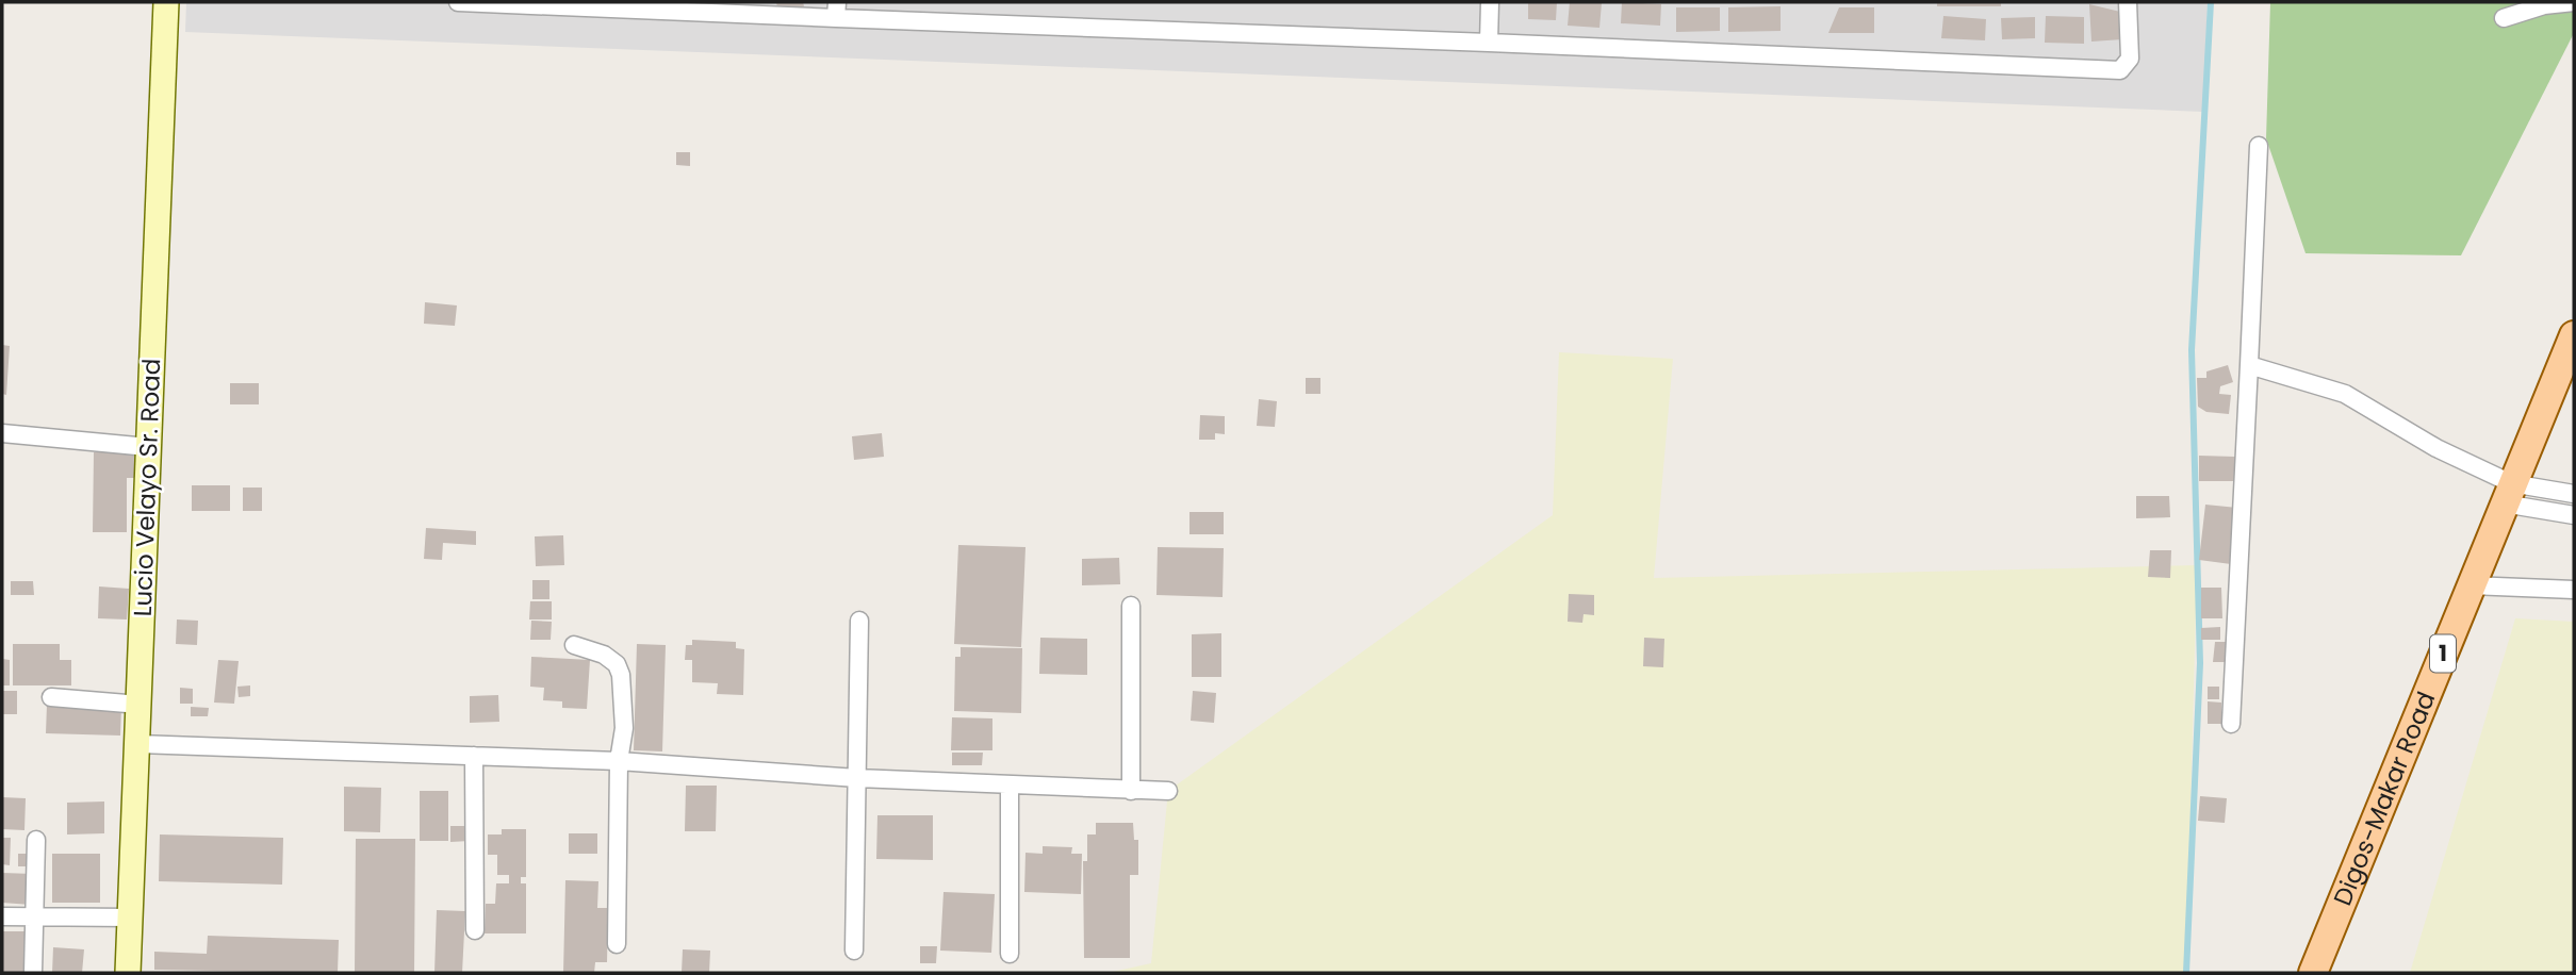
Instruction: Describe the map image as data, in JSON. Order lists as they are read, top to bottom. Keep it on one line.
{"streets":{"main road":["Lucio Velayo Sr. Road","1","Digos-Makar Road"]}}
